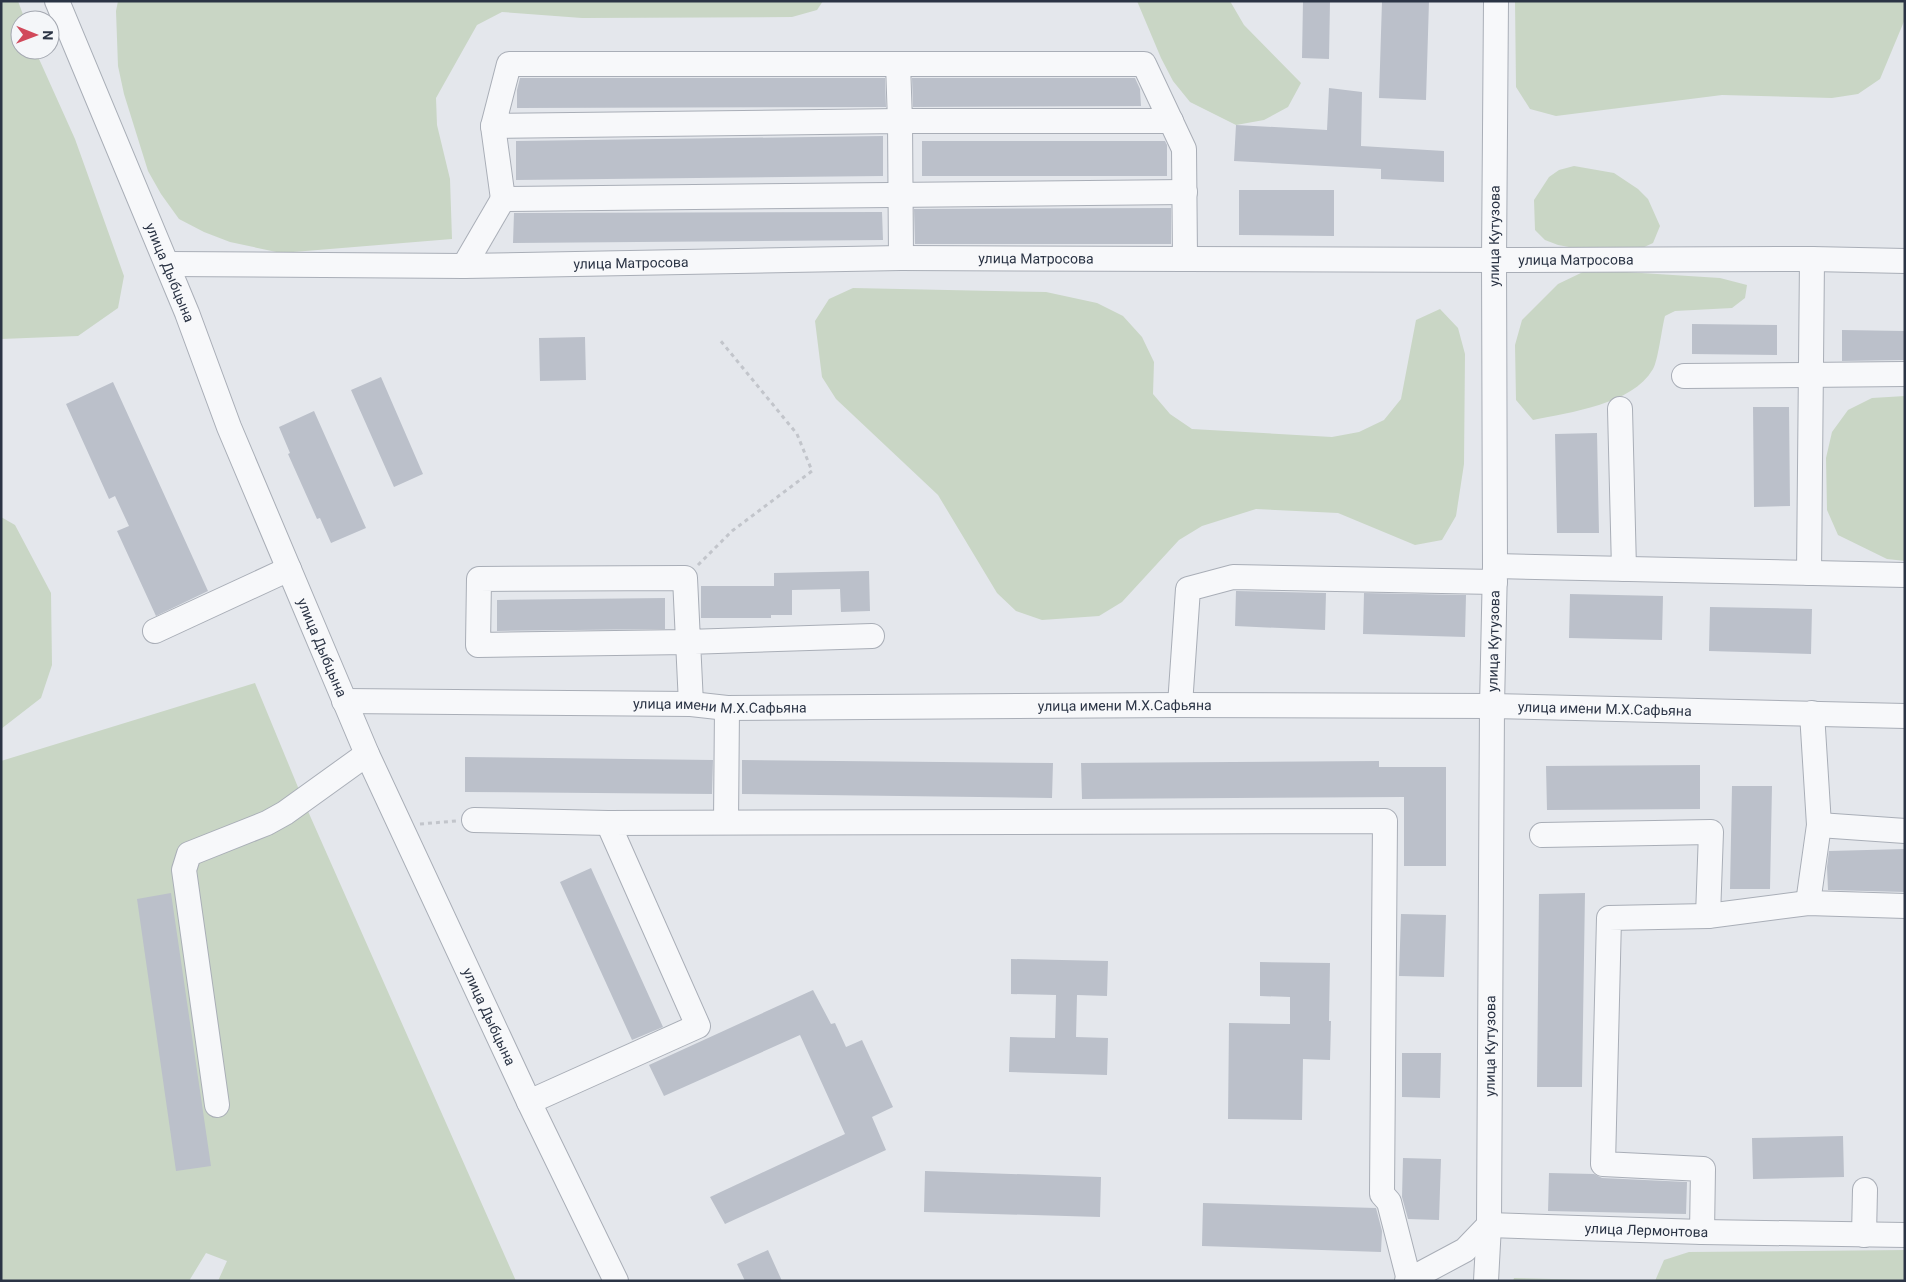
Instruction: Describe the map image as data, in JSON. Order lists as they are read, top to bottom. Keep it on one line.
{"streets":{"street":["улица Кутузова","улица Матросова","улица Дыбцына","улица имени М.Х.Сафьяна","улица Лермонтова"]},"crossings":[["улица Кутузова","улица Матросова"],["улица Кутузова","улица имени М.Х.Сафьяна"],["улица Кутузова","улица Лермонтова"],["улица Матросова","улица Дыбцына"],["улица Дыбцына","улица имени М.Х.Сафьяна"]],"north":"right"}
